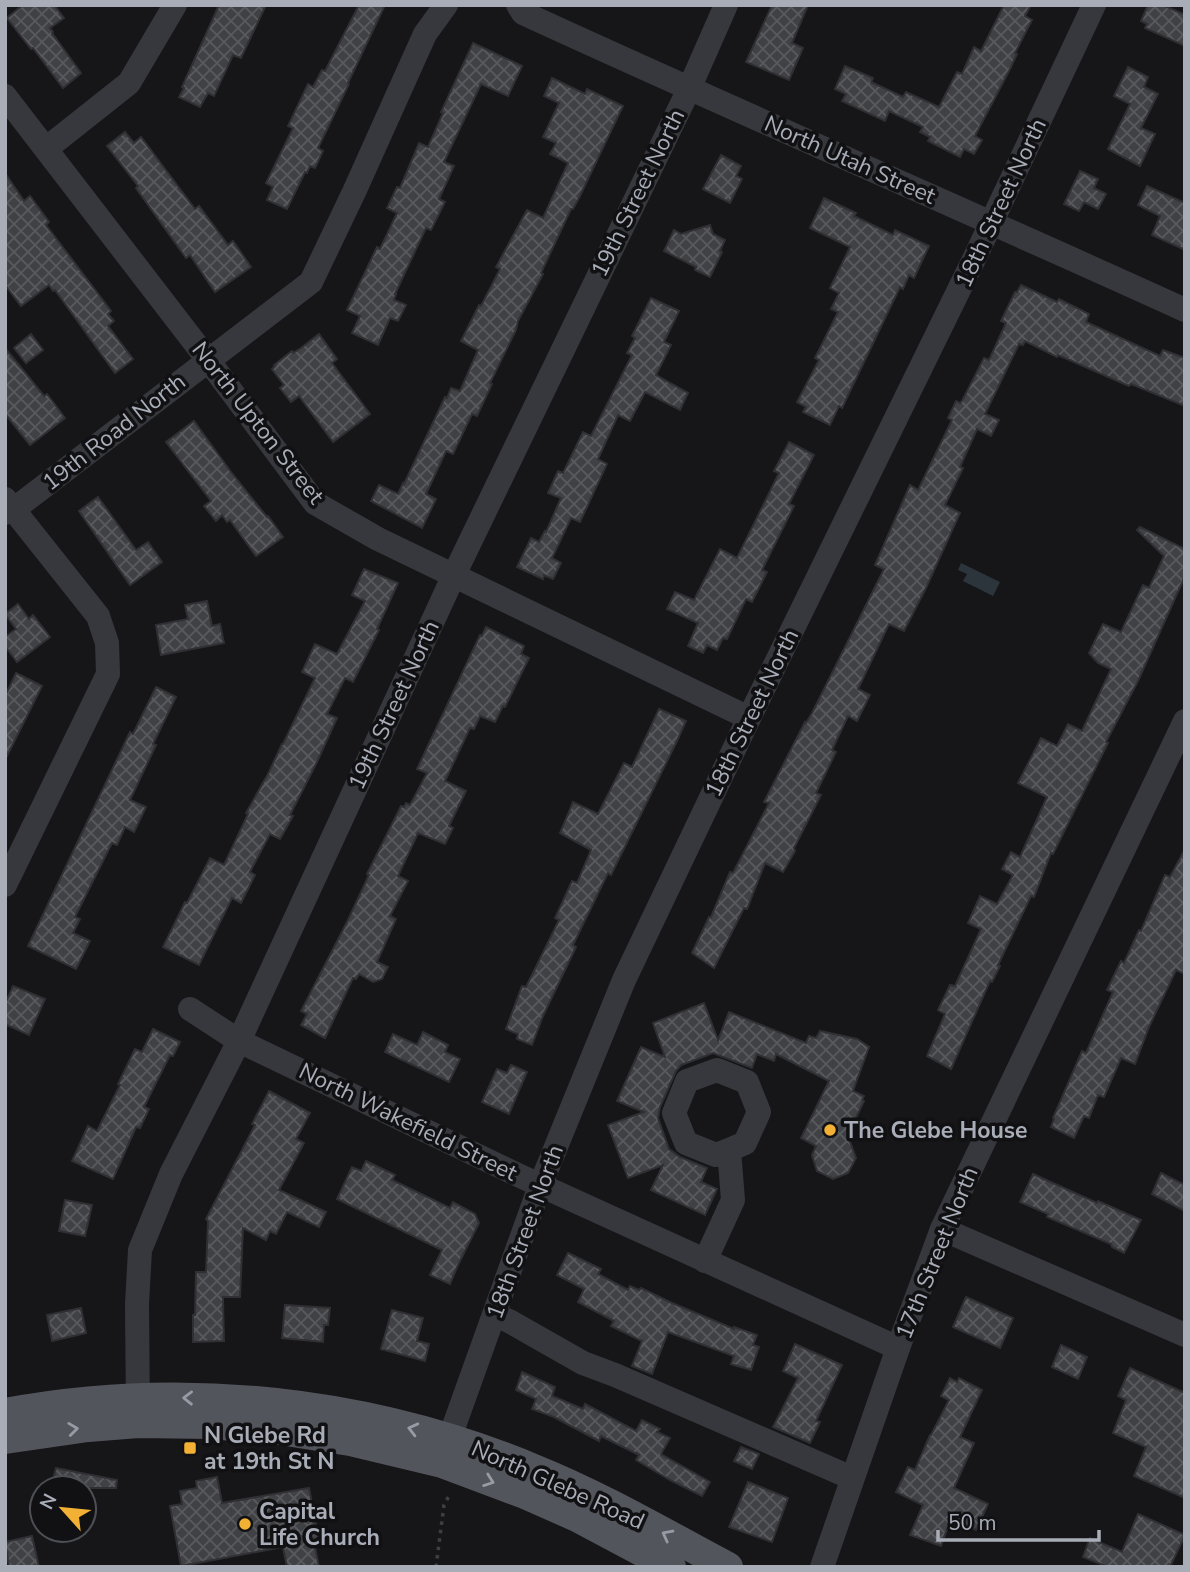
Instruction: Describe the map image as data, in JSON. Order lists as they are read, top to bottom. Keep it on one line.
{"streets":{"main road":["North Glebe Road"],"street":["North Utah Street","19th Street North","18th Street North","North Upton Street","19th Road North","North Wakefield Street","17th Street North"]},"crossings":[["North Utah Street","19th Street North"],["North Utah Street","18th Street North"],["19th Street North","North Upton Street"],["19th Street North","North Wakefield Street"],["19th Street North","North Glebe Road"],["18th Street North","North Upton Street"],["18th Street North","North Wakefield Street"],["18th Street North","North Glebe Road"],["North Upton Street","19th Road North"],["North Wakefield Street","17th Street North"]],"places":{"other":["The Glebe House","Capital Life Church"],"transit":["N Glebe Rd at 19th St N"]},"scale_bar":"50 m","north":"top left"}
